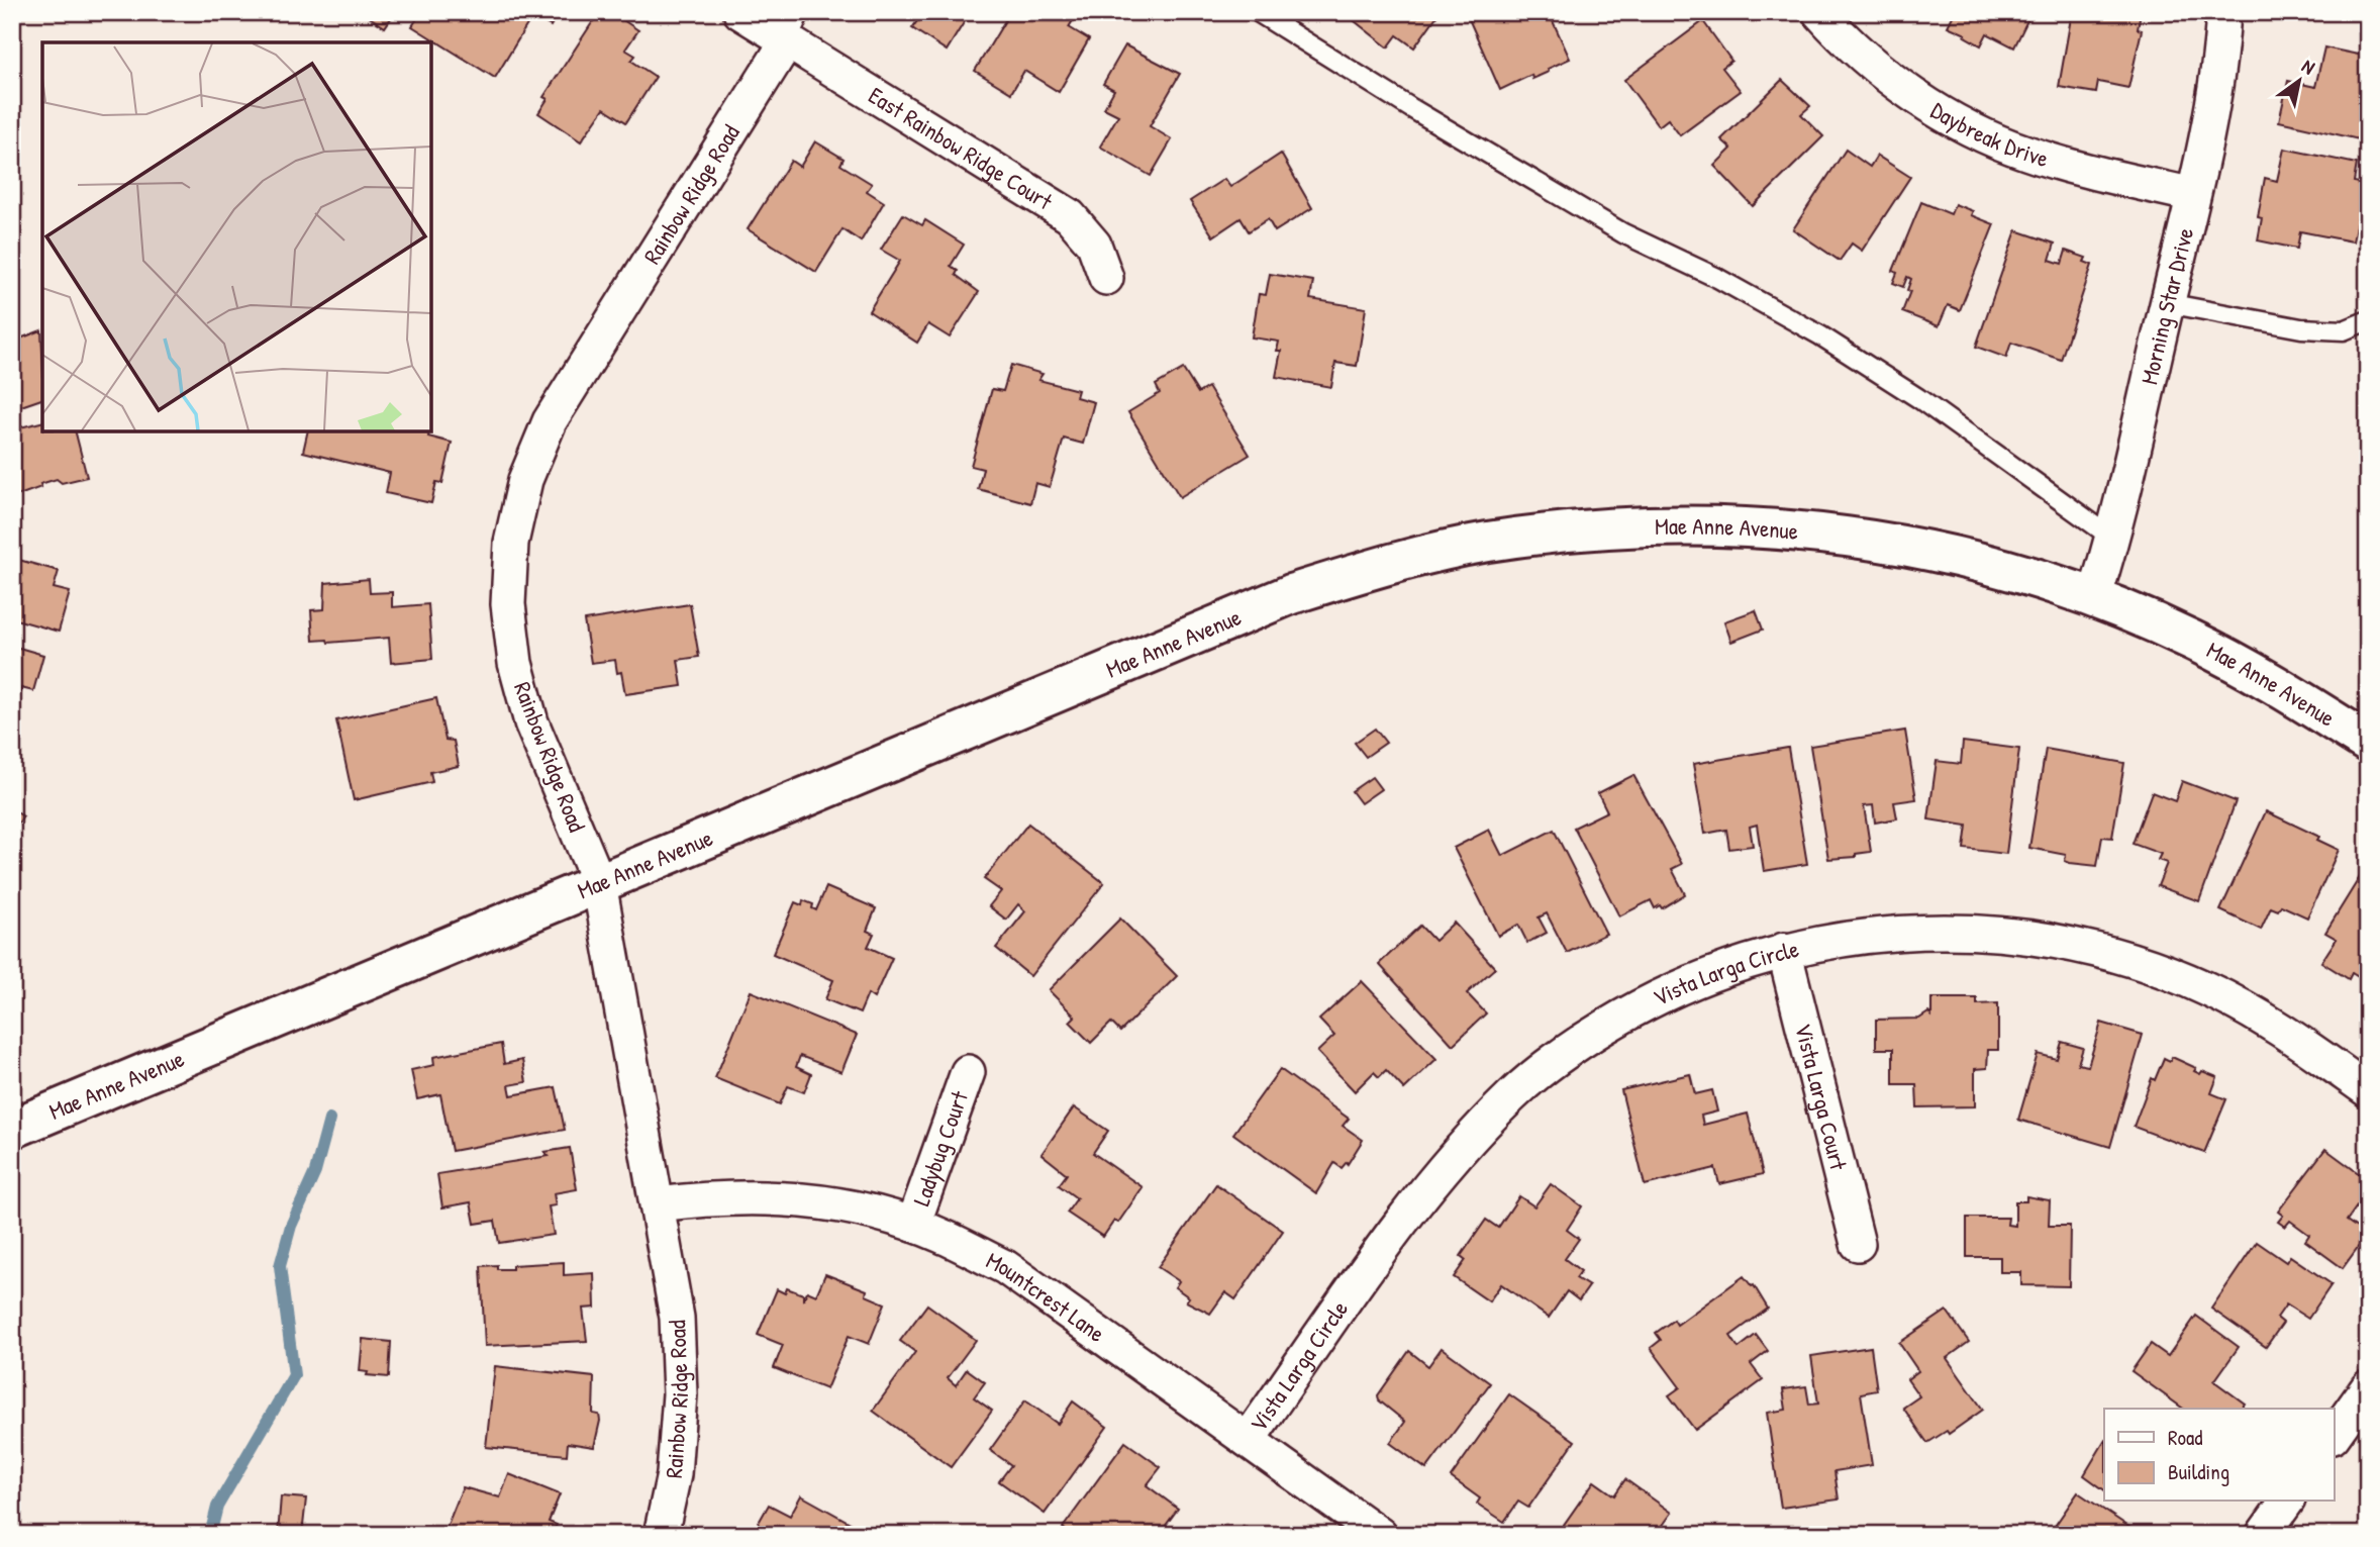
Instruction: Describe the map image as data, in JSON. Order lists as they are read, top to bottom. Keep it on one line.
{"streets":{"main road":["Mae Anne Avenue"],"street":["Daybreak Drive","East Rainbow Ridge Court","Rainbow Ridge Road","Morning Star Drive","Vista Larga Circle","Vista Larga Court","Ladybug Court","Mountcrest Lane"]},"crossings":[["Daybreak Drive","Morning Star Drive"],["East Rainbow Ridge Court","Rainbow Ridge Road"],["Rainbow Ridge Road","Mae Anne Avenue"],["Rainbow Ridge Road","Mountcrest Lane"],["Morning Star Drive","Mae Anne Avenue"],["Vista Larga Circle","Vista Larga Court"],["Vista Larga Circle","Mountcrest Lane"],["Ladybug Court","Mountcrest Lane"]],"legend":["Road","Building"],"north":"top right"}
